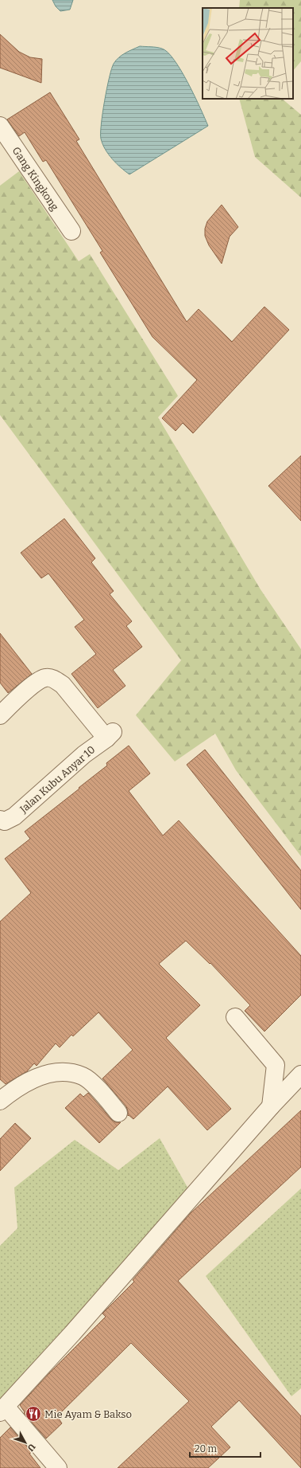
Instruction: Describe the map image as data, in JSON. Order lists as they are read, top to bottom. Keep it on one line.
{"streets":{"street":["Gang Kingkong","Jalan Kubu Anyar 10"]},"places":{"restaurant":["Mie Ayam & Bakso"]},"scale_bar":"20 m","north":"bottom right"}
